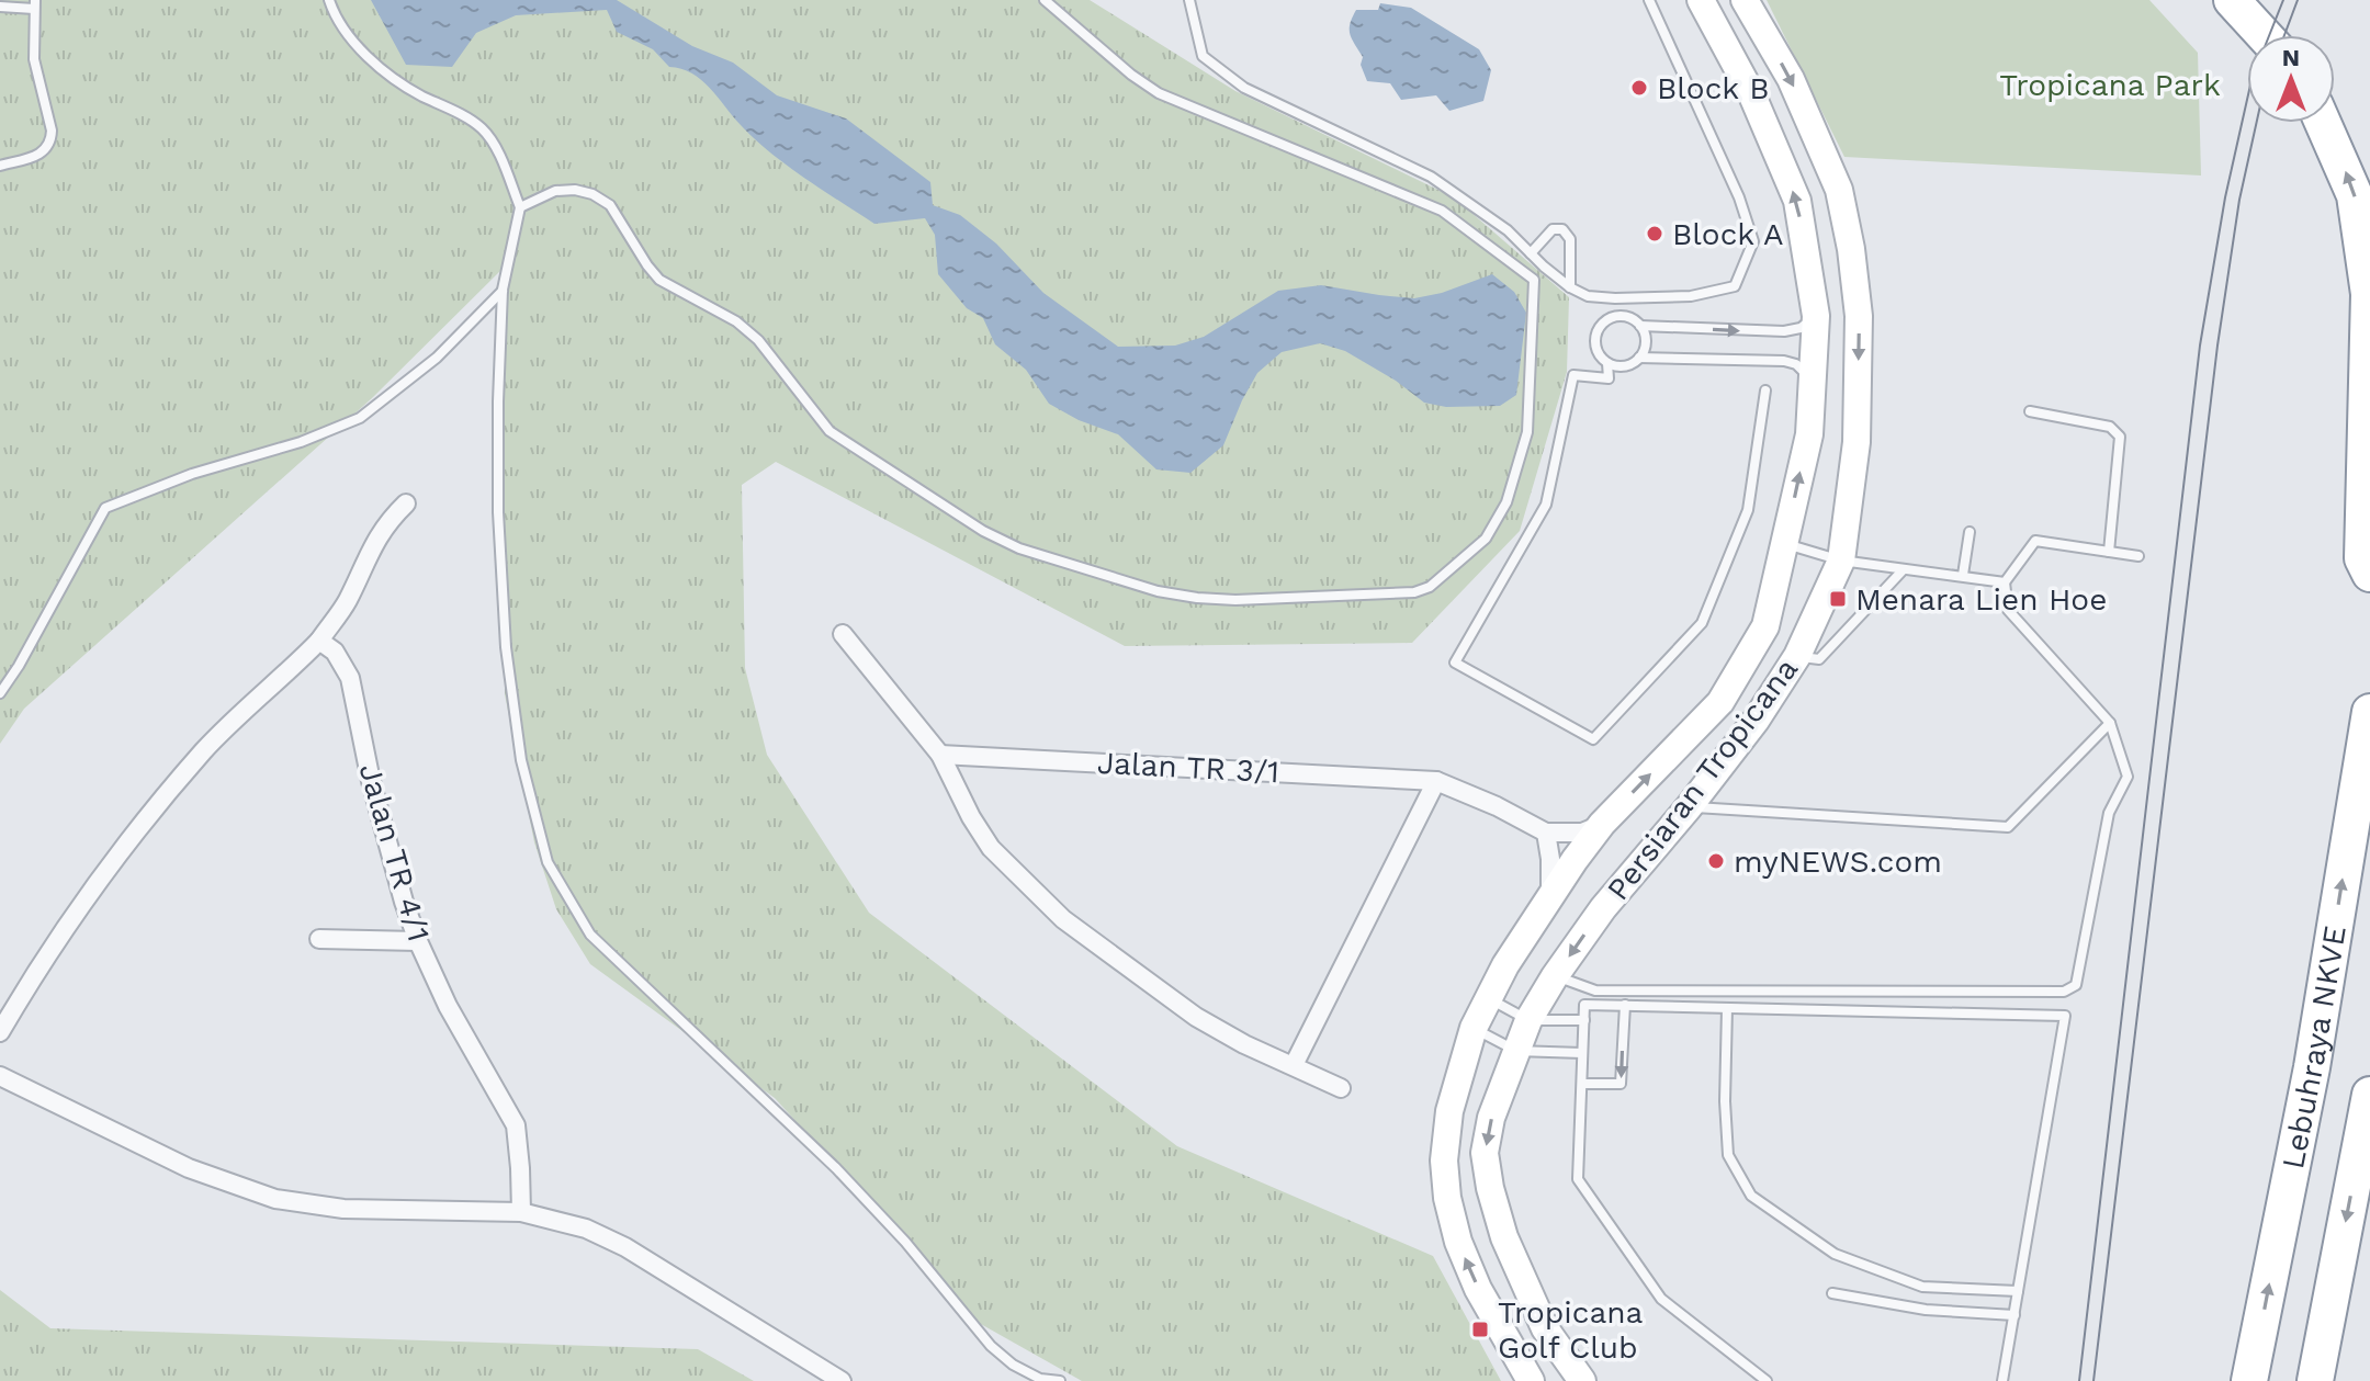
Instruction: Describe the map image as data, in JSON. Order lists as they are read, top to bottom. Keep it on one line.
{"streets":{"highway":["Lebuhraya NKVE"],"main road":["Persiaran Tropicana"],"street":["Jalan TR 3/1","Jalan TR 4/1"]},"parks":["Tropicana Park"],"places":{"other":["Block B","Block A","myNEWS.com"],"transit":["Menara Lien Hoe","Tropicana Golf Club"]},"north":"top"}
